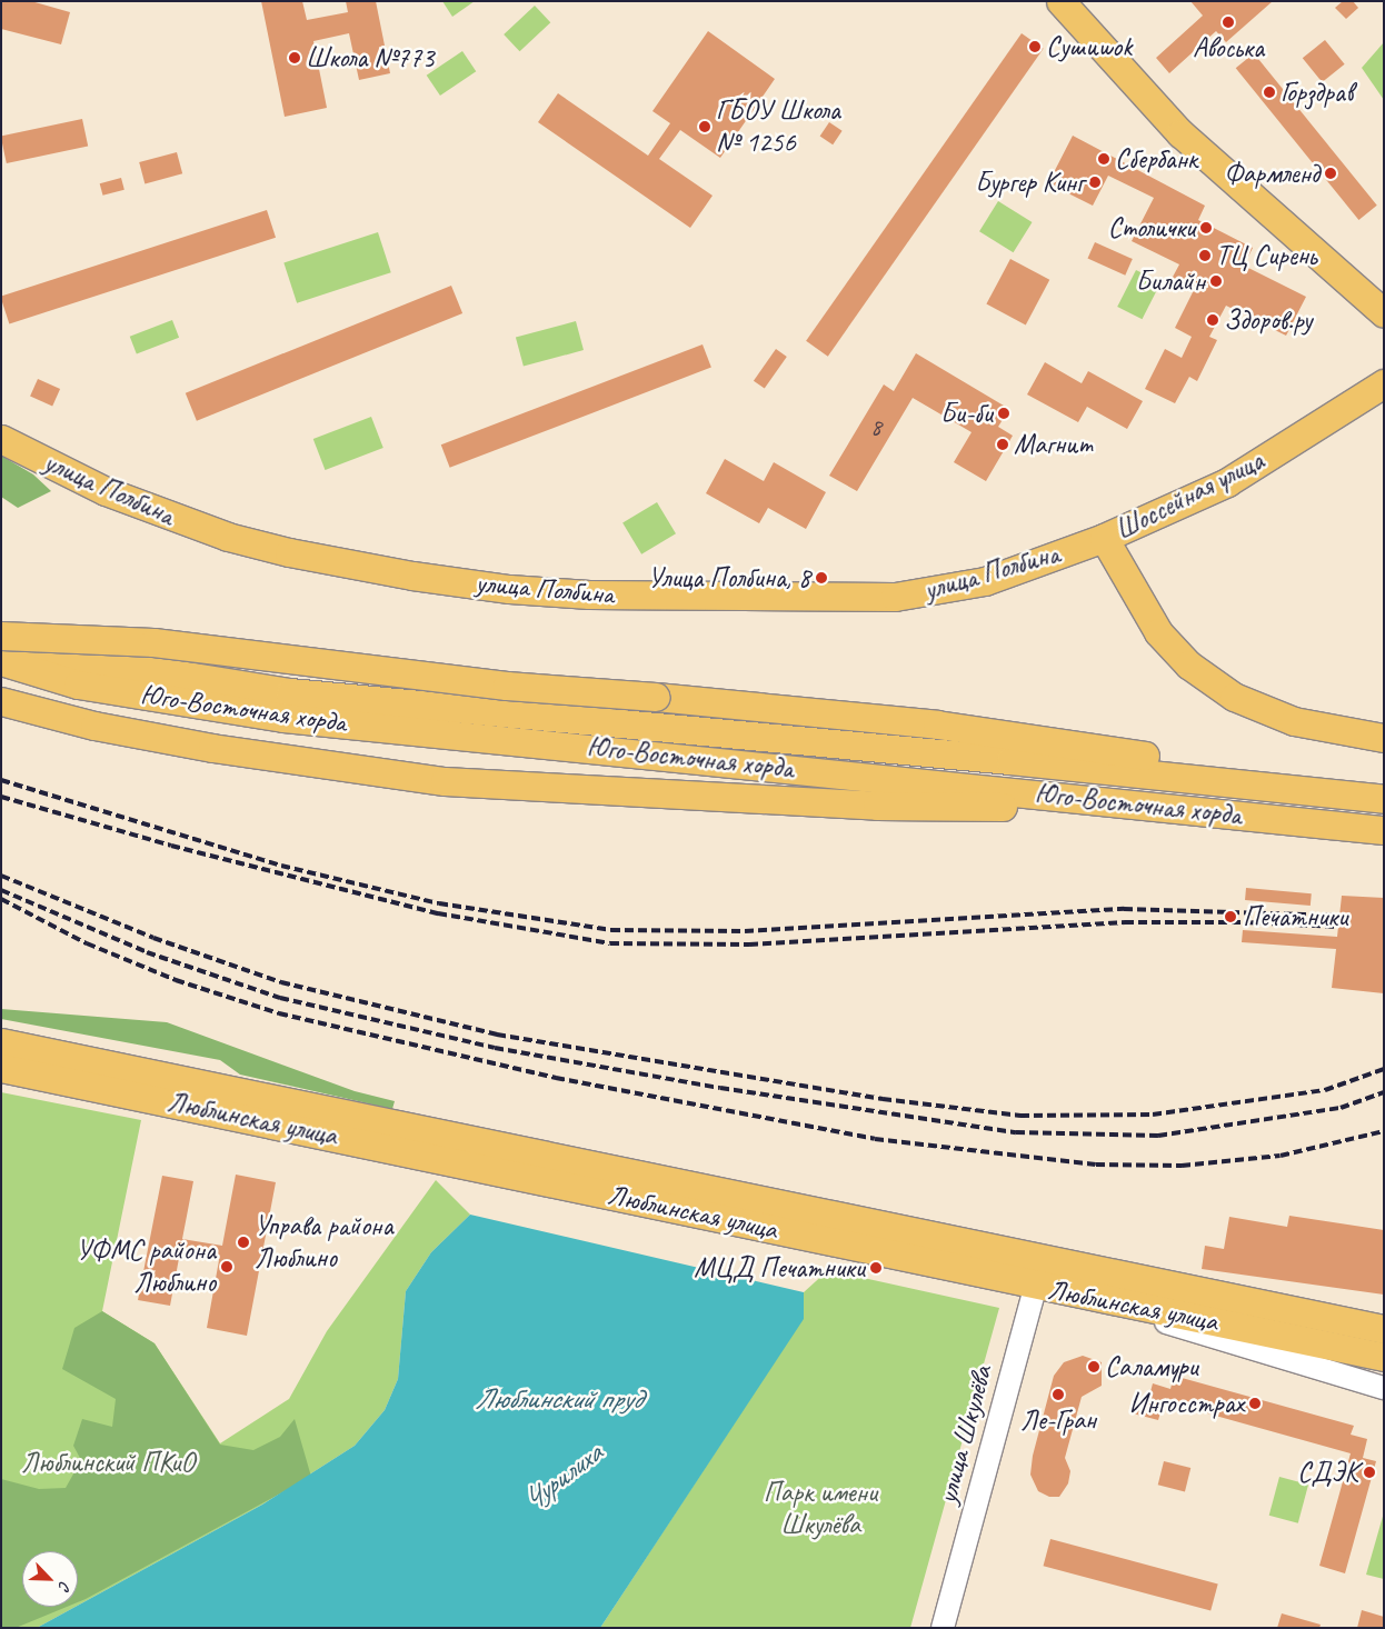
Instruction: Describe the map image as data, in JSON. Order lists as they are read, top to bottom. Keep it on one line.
{"streets":{"main road":["улица Полбина","Шоссейная улица","Юго-Восточная хорда","Люблинская улица"],"street":["улица Шкулёва"]},"crossings":[["улица Полбина","Шоссейная улица"],["Люблинская улица","улица Шкулёва"]],"water":["Люблинский пруд","Чурилиха"],"parks":["Люблинский ПКиО","Парк имени Шкулёва"],"places":["Авоська","Сушиwok","Школа №773","Горздрав","ГБОУ Школа № 1256","Сбербанк","Фармленд","Бургер Кинг","Столички","ТЦ Сирень","Билайн","Здоров.ру","Би-би","Магнит","Улица Полбина, 8","Печатники","Управа района Люблино","УФМС района Люблино","МЦД Печатники","Саламури","Ле-Гран","Ингосстрах","СДЭК"],"house_numbers":["8"],"north":"bottom right"}
